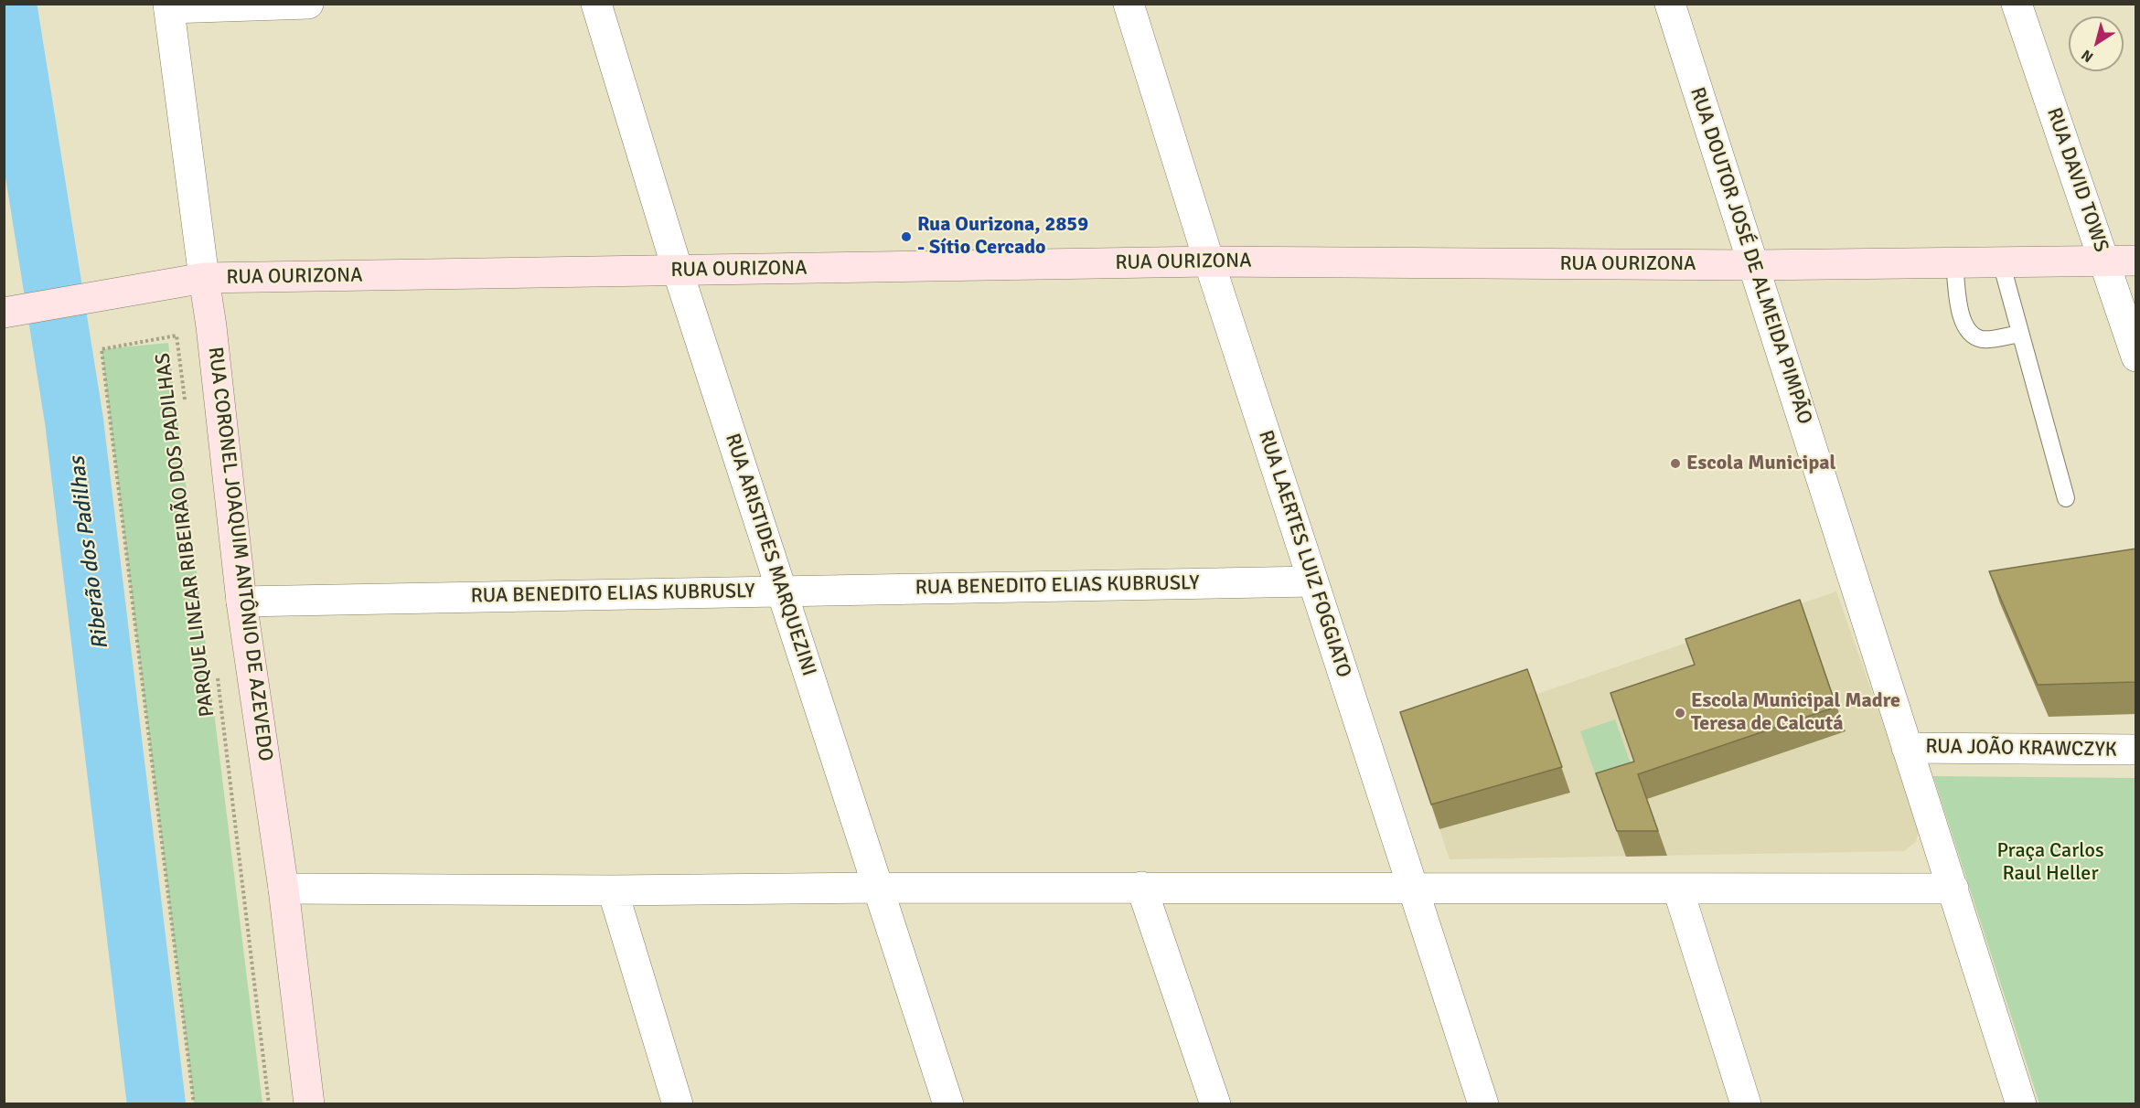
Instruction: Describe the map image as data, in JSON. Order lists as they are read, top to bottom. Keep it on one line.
{"streets":{"main road":["RUA OURIZONA","RUA CORONEL JOAQUIM ANTÔNIO DE AZEVEDO"],"street":["RUA DAVID TOWS","RUA DOUTOR JOSÉ DE ALMEIDA PIMPÃO","RUA LAERTES LUIZ FOGGIATO","RUA ARISTIDES MARQUEZINI","RUA BENEDITO ELIAS KUBRUSLY","RUA JOÃO KRAWCZYK"],"path":["PARQUE LINEAR RIBEIRÃO DOS PADILHAS"]},"crossings":[["RUA DAVID TOWS","RUA OURIZONA"],["RUA DOUTOR JOSÉ DE ALMEIDA PIMPÃO","RUA OURIZONA"],["RUA DOUTOR JOSÉ DE ALMEIDA PIMPÃO","RUA JOÃO KRAWCZYK"],["RUA OURIZONA","RUA CORONEL JOAQUIM ANTÔNIO DE AZEVEDO"],["RUA OURIZONA","RUA LAERTES LUIZ FOGGIATO"],["RUA OURIZONA","RUA ARISTIDES MARQUEZINI"],["RUA CORONEL JOAQUIM ANTÔNIO DE AZEVEDO","RUA BENEDITO ELIAS KUBRUSLY"],["RUA LAERTES LUIZ FOGGIATO","RUA BENEDITO ELIAS KUBRUSLY"],["RUA ARISTIDES MARQUEZINI","RUA BENEDITO ELIAS KUBRUSLY"]],"water":["Riberão dos Padilhas"],"parks":["Praça Carlos Raul Heller"],"places":["Rua Ourizona, 2859 - Sítio Cercado","Escola Municipal","Escola Municipal Madre Teresa de Calcutá"],"north":"bottom left"}
